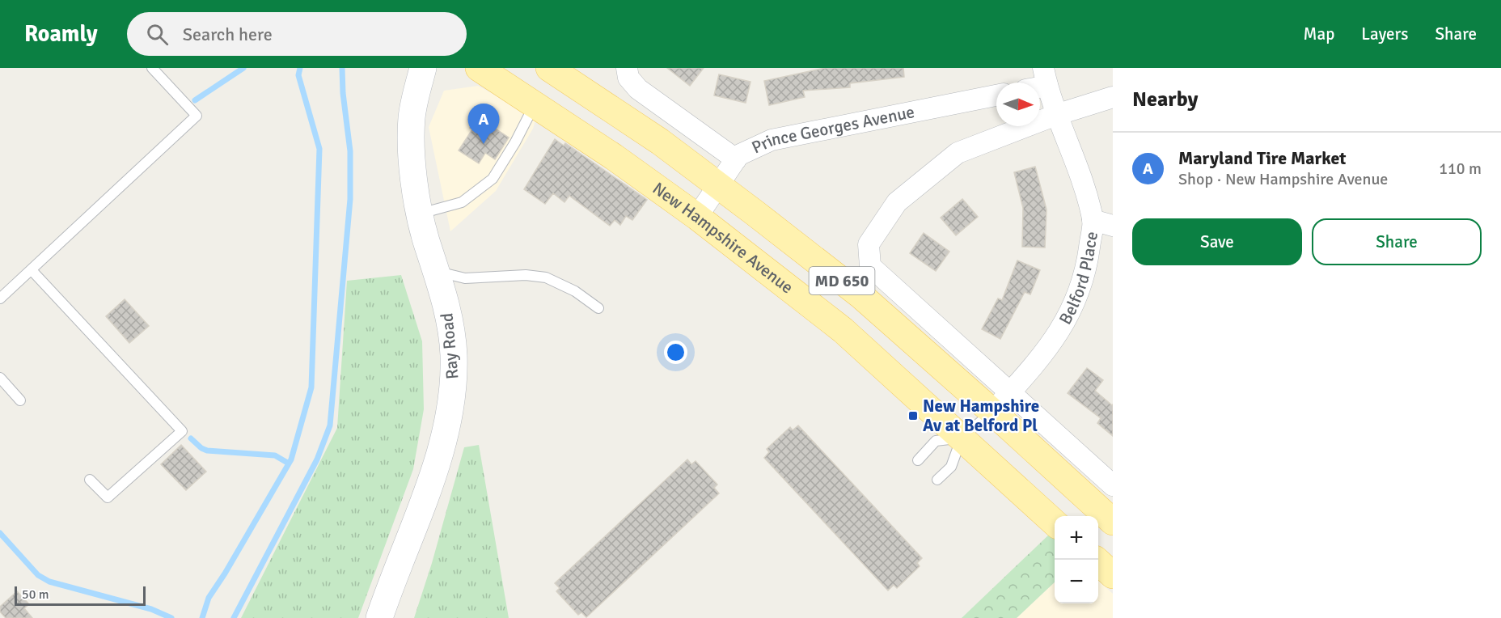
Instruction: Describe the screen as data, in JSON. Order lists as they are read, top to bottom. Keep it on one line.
{"streets":{"main road":["New Hampshire Avenue","MD 650"],"street":["Prince Georges Avenue","Belford Place","Ray Road"]},"crossings":[["Prince Georges Avenue","New Hampshire Avenue"],["Prince Georges Avenue","MD 650"],["Belford Place","MD 650"]],"places":{"transit":["New Hampshire Av at Belford Pl"]},"scale_bar":"50 m","north":"right","page":{"header":"Roamly","search":"Search here","nav":["Map","Layers","Share"],"heading":"Nearby","pins":"A","list":[{"mark":"A","name":"Maryland Tire Market","note":"Shop · New Hampshire Avenue","value":"110 m"}],"buttons":["Save","Share"],"map_buttons":["+","−"],"scale":"50 m"}}
